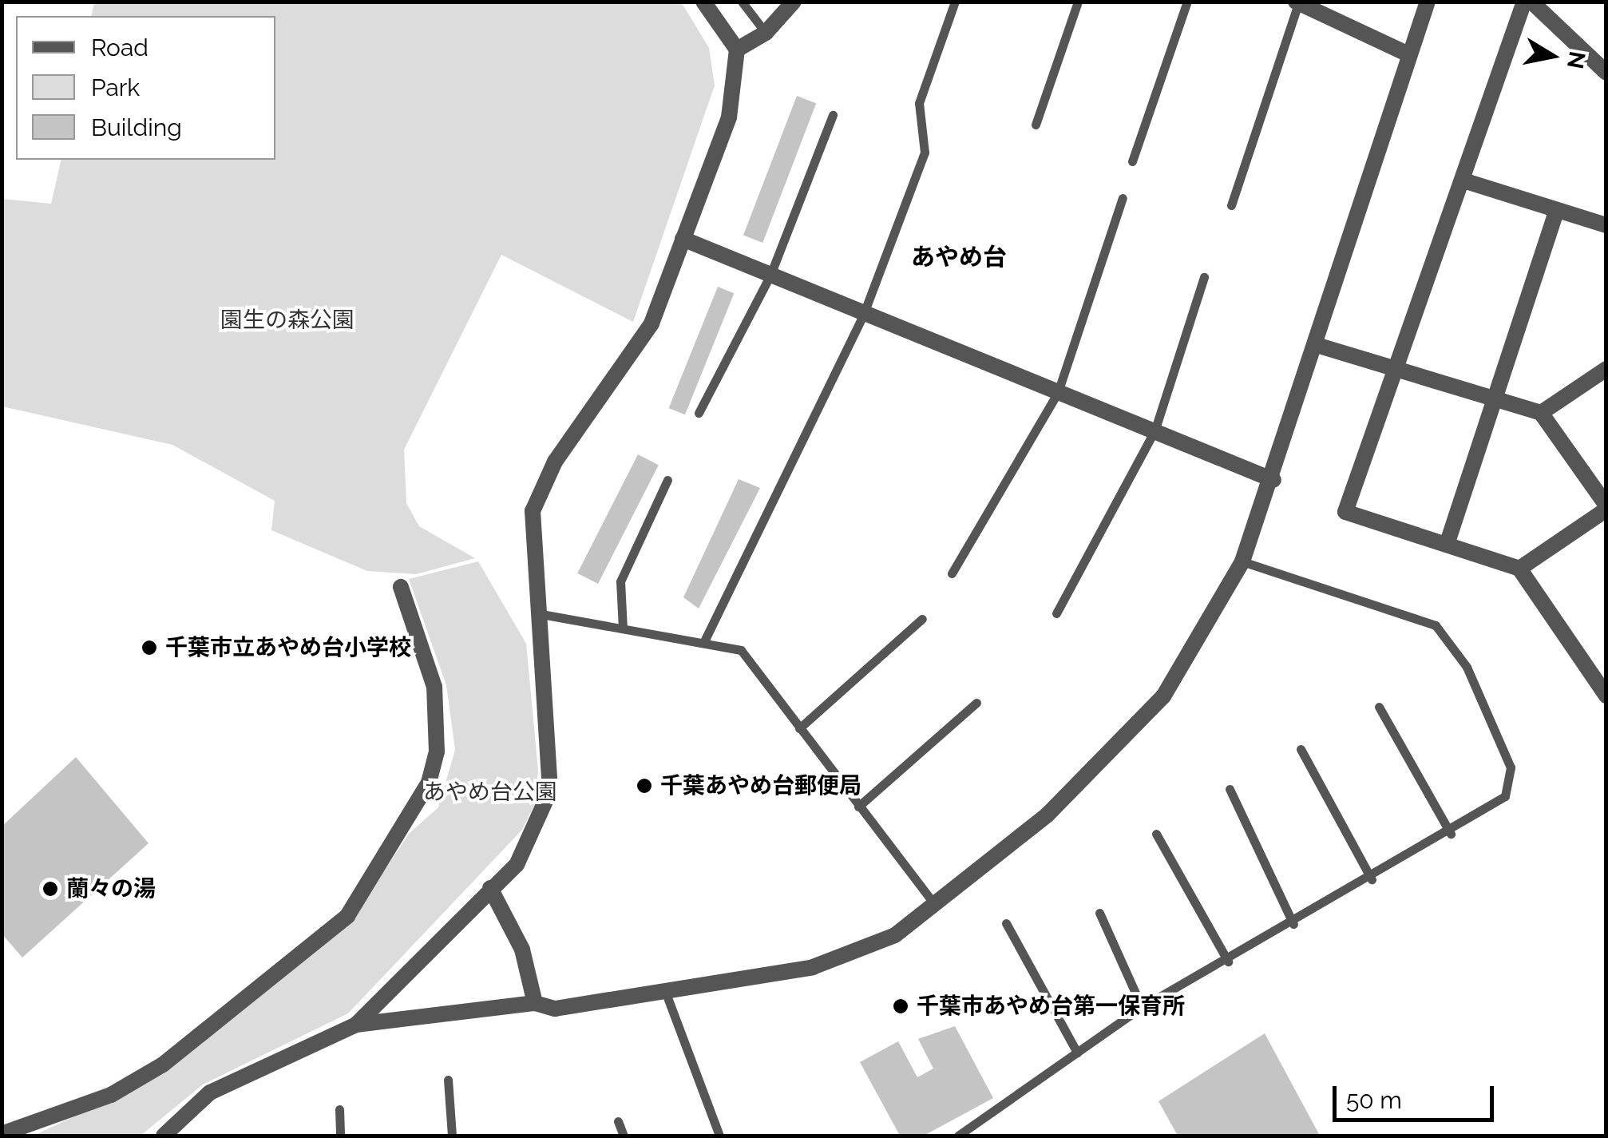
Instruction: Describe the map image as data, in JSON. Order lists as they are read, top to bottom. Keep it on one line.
{"districts":["あやめ台"],"parks":["園生の森公園","あやめ台公園"],"places":["千葉市立あやめ台小学校","千葉あやめ台郵便局","蘭々の湯","千葉市あやめ台第一保育所"],"legend":["Road","Park","Building"],"scale_bar":"50 m","north":"right"}
